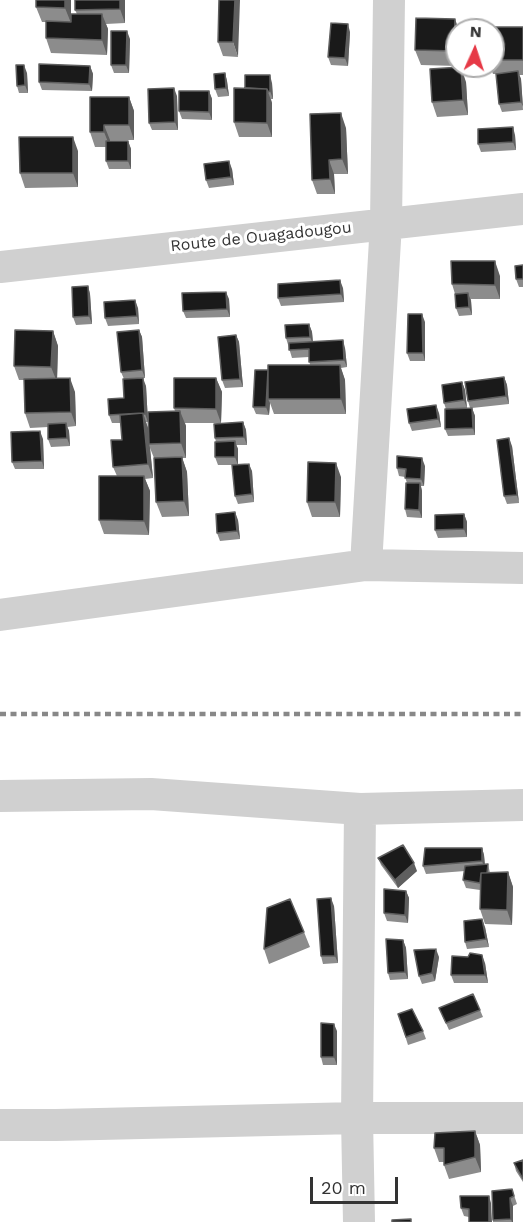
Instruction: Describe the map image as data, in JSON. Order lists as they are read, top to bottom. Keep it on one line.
{"streets":{"street":["Route de Ouagadougou"]},"scale_bar":"20 m","north":"top"}
